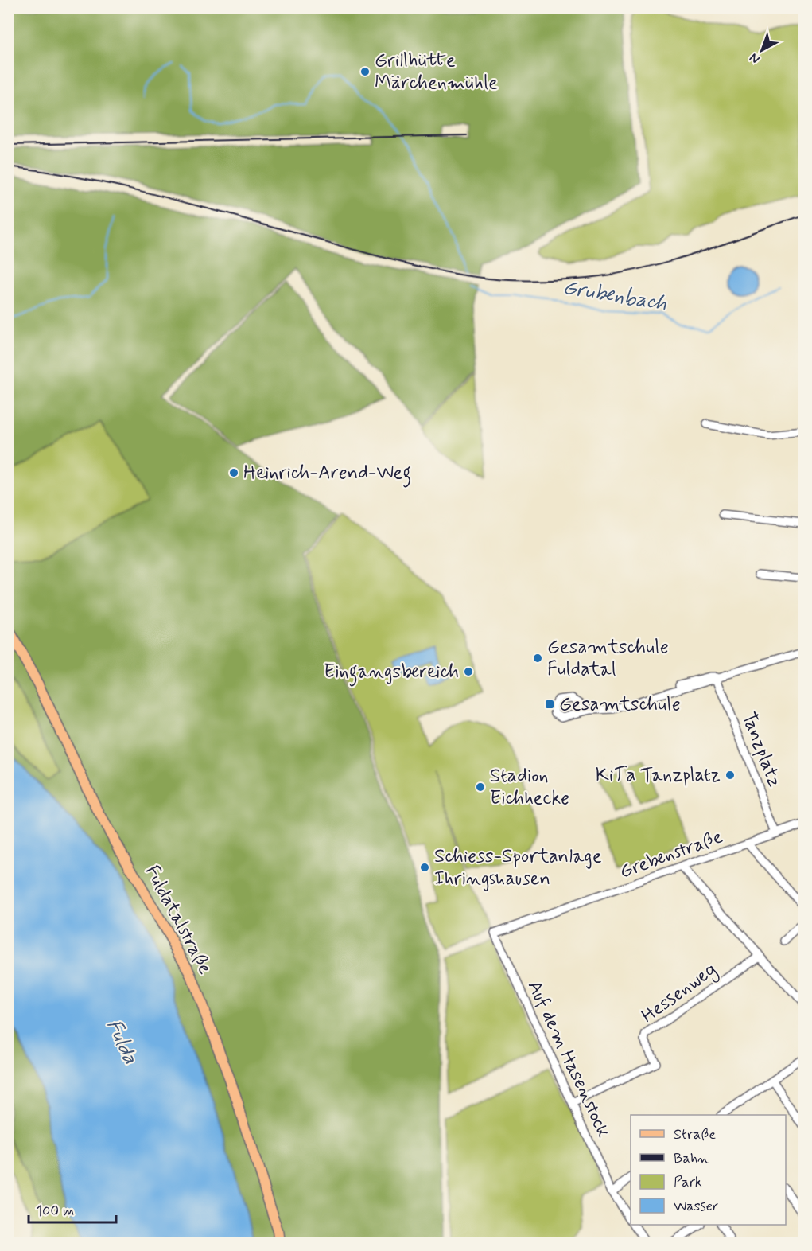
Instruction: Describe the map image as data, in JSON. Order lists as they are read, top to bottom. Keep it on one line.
{"streets":{"main road":["Fuldatalstraße"],"street":["Tanzplatz","Grebenstraße","Hessenweg","Auf dem Hasenstock"]},"crossings":[["Tanzplatz","Grebenstraße"],["Grebenstraße","Auf dem Hasenstock"],["Hessenweg","Auf dem Hasenstock"]],"water":["Grubenbach","Fulda"],"places":{"other":["Grillhütte Märchenmühle","Heinrich-Arend-Weg","Gesamtschule Fuldatal","Eingangsbereich","KiTa Tanzplatz","Stadion Eichhecke","Schiess-Sportanlage Ihringshausen"],"transit":["Gesamtschule"]},"legend":["Straße","Bahn","Park","Wasser"],"scale_bar":"100 m","north":"bottom left"}
